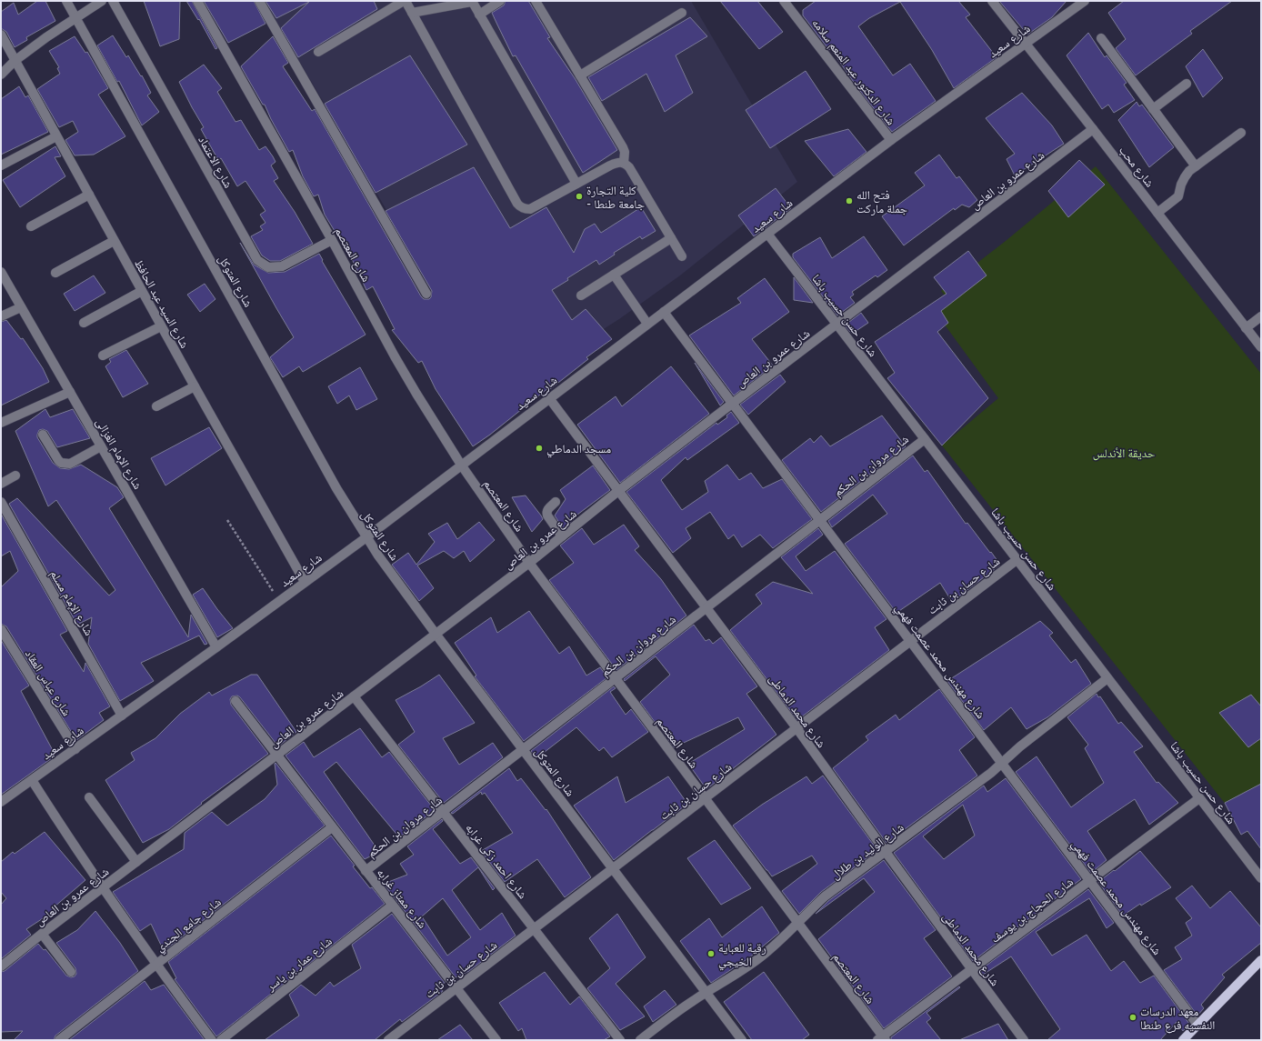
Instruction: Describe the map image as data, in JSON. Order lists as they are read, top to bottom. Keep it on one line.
{"streets":{"street":["شارع سعيد","شارع الدكتور عبد المنعم سلامه","شارع الاعتماد","شارع محب","شارع عمرو بن العاص","شارع المعتصم","شارع المتوكل","شارع السيد عبد الحافظ","شارع حسن حسيب باشا","شارع الإمام الغزالى","شارع مروان بن الحكم","شارع حسان بن ثابت","شارع الإمام مسلم","شارع مهندس محمد عصمت فهمي","شارع عباس العقاد","شارع محمد الدماطى","شارع الوليد بن طلال","شارع احمد زكى غرابه","شارع ممتاز غرابه","شارع الحجاج بن يوسف","شارع جامع الجندي","شارع عمار بن ياسر"]},"crossings":[["شارع سعيد","شارع الدكتور عبد المنعم سلامه"],["شارع سعيد","شارع محب"],["شارع سعيد","شارع المعتصم"],["شارع سعيد","شارع المتوكل"],["شارع سعيد","شارع السيد عبد الحافظ"],["شارع سعيد","شارع حسن حسيب باشا"],["شارع سعيد","شارع الإمام الغزالى"],["شارع سعيد","شارع الإمام مسلم"],["شارع سعيد","شارع مهندس محمد عصمت فهمي"],["شارع سعيد","شارع عباس العقاد"],["شارع سعيد","شارع محمد الدماطى"],["شارع الاعتماد","شارع المعتصم"],["شارع محب","شارع عمرو بن العاص"],["شارع عمرو بن العاص","شارع المعتصم"],["شارع عمرو بن العاص","شارع المتوكل"],["شارع عمرو بن العاص","شارع حسن حسيب باشا"],["شارع عمرو بن العاص","شارع مهندس محمد عصمت فهمي"],["شارع عمرو بن العاص","شارع محمد الدماطى"],["شارع عمرو بن العاص","شارع احمد زكى غرابه"],["شارع عمرو بن العاص","شارع ممتاز غرابه"],["شارع المعتصم","شارع مروان بن الحكم"],["شارع المعتصم","شارع حسان بن ثابت"],["شارع المعتصم","شارع الوليد بن طلال"],["شارع المعتصم","شارع الحجاج بن يوسف"],["شارع المتوكل","شارع مروان بن الحكم"],["شارع المتوكل","شارع حسان بن ثابت"],["شارع المتوكل","شارع الوليد بن طلال"],["شارع حسن حسيب باشا","شارع مروان بن الحكم"],["شارع حسن حسيب باشا","شارع حسان بن ثابت"],["شارع حسن حسيب باشا","شارع الوليد بن طلال"],["شارع حسن حسيب باشا","شارع الحجاج بن يوسف"],["شارع مروان بن الحكم","شارع مهندس محمد عصمت فهمي"],["شارع مروان بن الحكم","شارع محمد الدماطى"],["شارع مروان بن الحكم","شارع احمد زكى غرابه"],["شارع مروان بن الحكم","شارع ممتاز غرابه"],["شارع حسان بن ثابت","شارع مهندس محمد عصمت فهمي"],["شارع حسان بن ثابت","شارع محمد الدماطى"],["شارع حسان بن ثابت","شارع احمد زكى غرابه"],["شارع حسان بن ثابت","شارع ممتاز غرابه"],["شارع مهندس محمد عصمت فهمي","شارع الوليد بن طلال"],["شارع مهندس محمد عصمت فهمي","شارع الحجاج بن يوسف"],["شارع محمد الدماطى","شارع الوليد بن طلال"],["شارع محمد الدماطى","شارع الحجاج بن يوسف"],["شارع ممتاز غرابه","شارع جامع الجندي"],["شارع ممتاز غرابه","شارع عمار بن ياسر"]],"parks":["حديقة الأندلس"],"places":["كلية التجارة - جامعة طنطا","فتح الله جملة ماركت","مسجد الدماطي","رقية للعباية الخيجي","معهد الدرسات النفسيه فرع طنطا"]}
